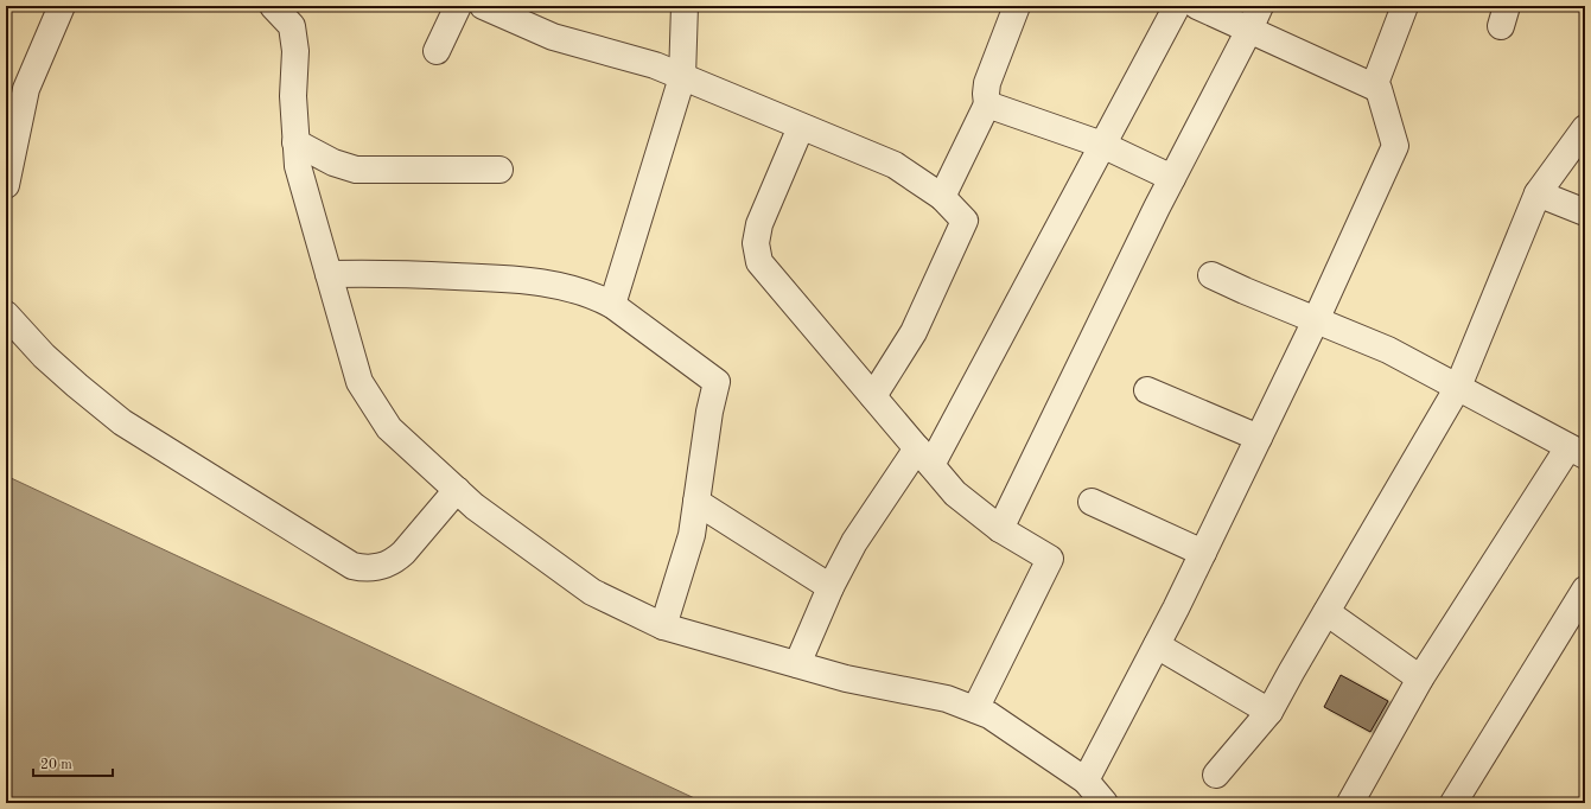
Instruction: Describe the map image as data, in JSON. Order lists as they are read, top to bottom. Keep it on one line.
{"scale_bar":"20 m"}
